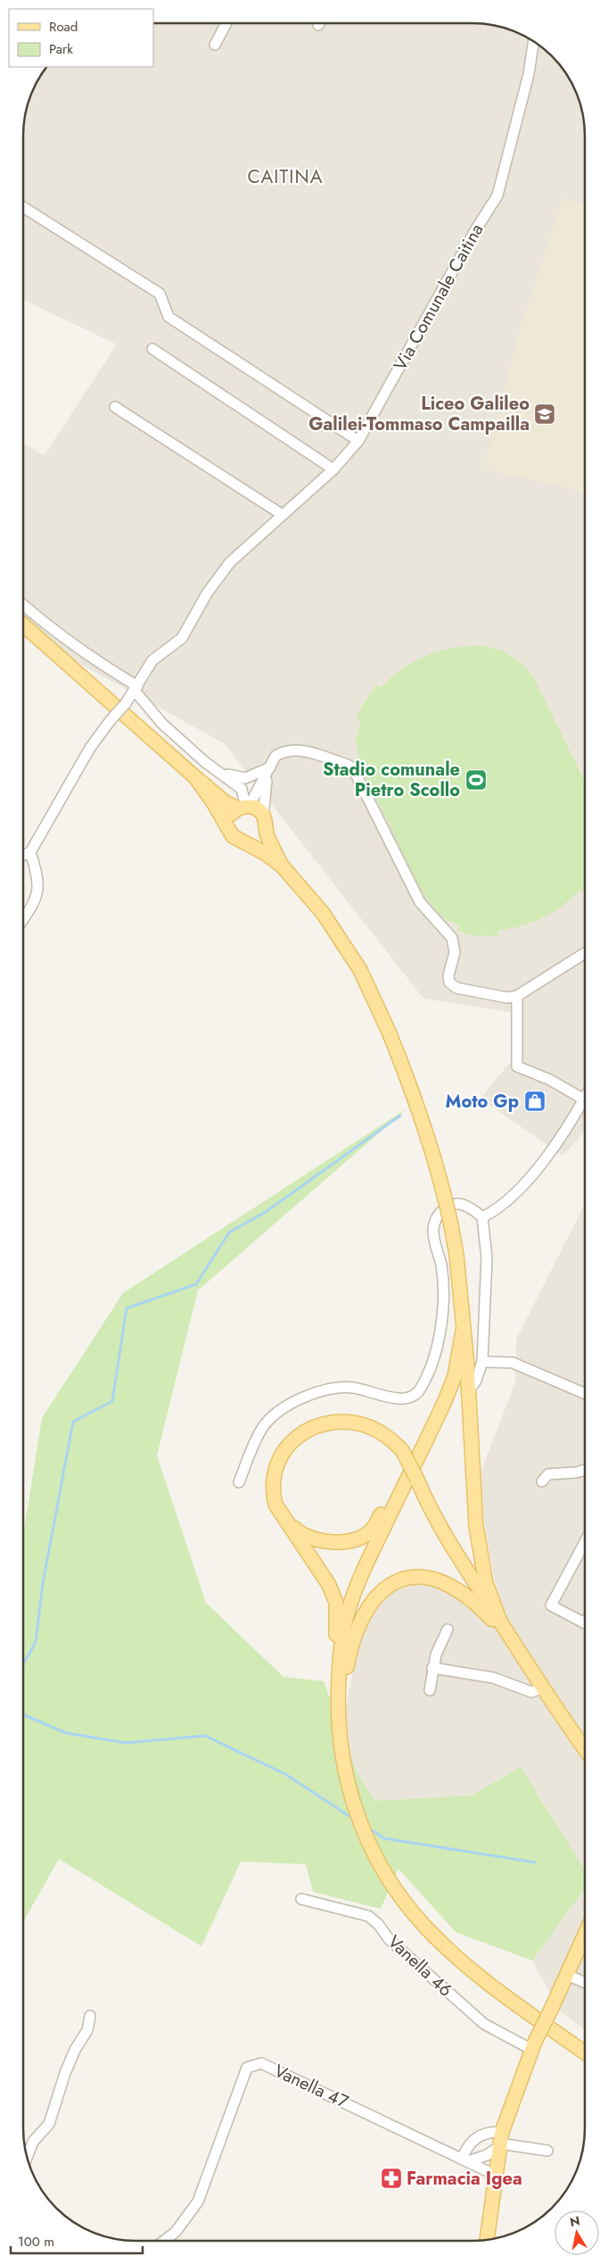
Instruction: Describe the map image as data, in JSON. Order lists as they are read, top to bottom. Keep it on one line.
{"streets":{"street":["Via Comunale Caitina","Vanella 46","Vanella 47"]},"districts":["CAITINA"],"places":{"school or university":["Liceo Galileo Galilei-Tommaso Campailla"],"sports":["Stadio comunale Pietro Scollo"],"shop":["Moto Gp"],"pharmacy":["Farmacia Igea"]},"legend":["Road","Park"],"scale_bar":"100 m","north":"top"}
